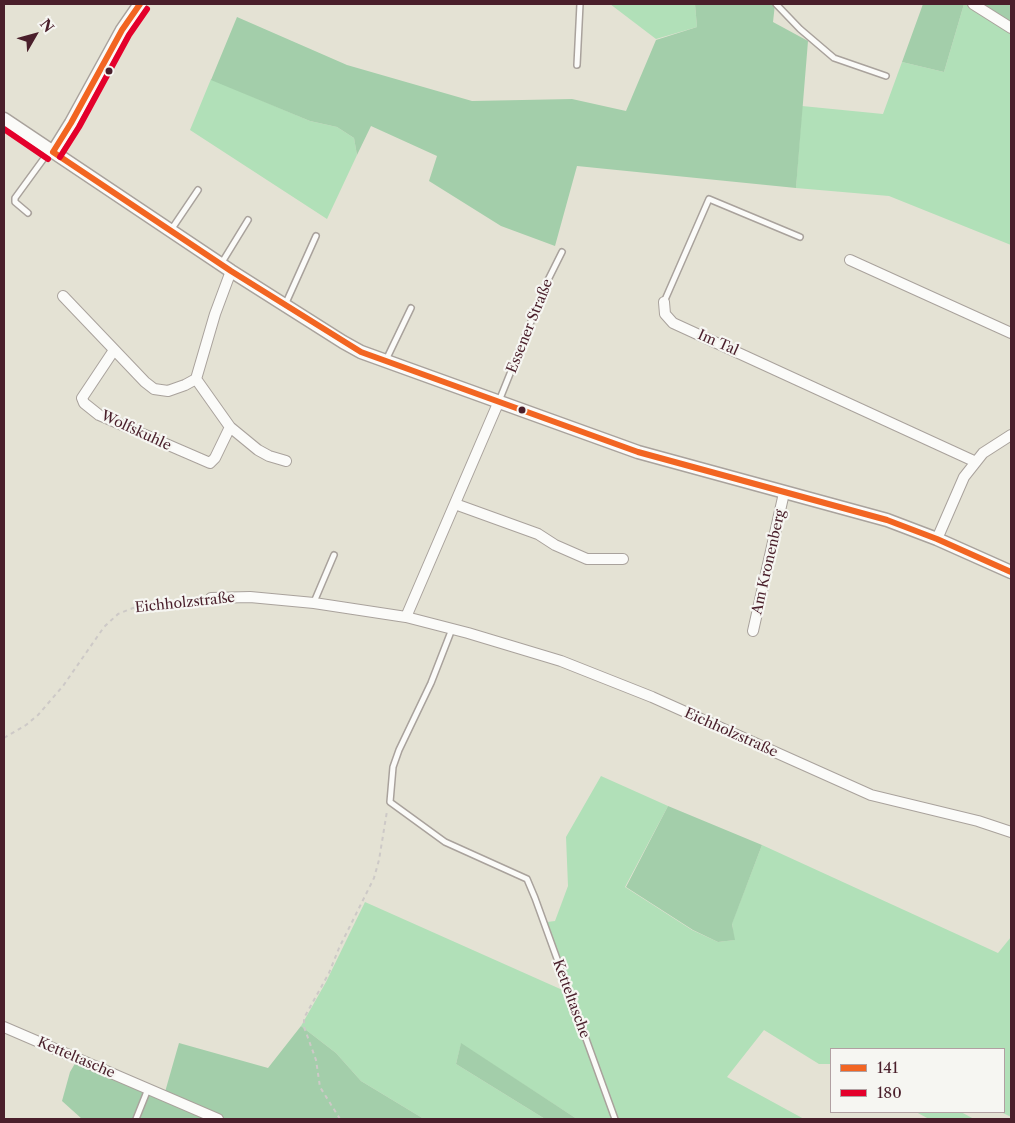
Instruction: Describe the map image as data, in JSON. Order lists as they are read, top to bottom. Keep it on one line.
{"streets":{"street":["Im Tal","Wolfskuhle","Am Kronenberg","Eichholzstraße","Ketteltasche"],"lane":["Essener Straße"]},"lines":["transit line 141","transit line 180"],"legend":["141","180"],"north":"top right"}
